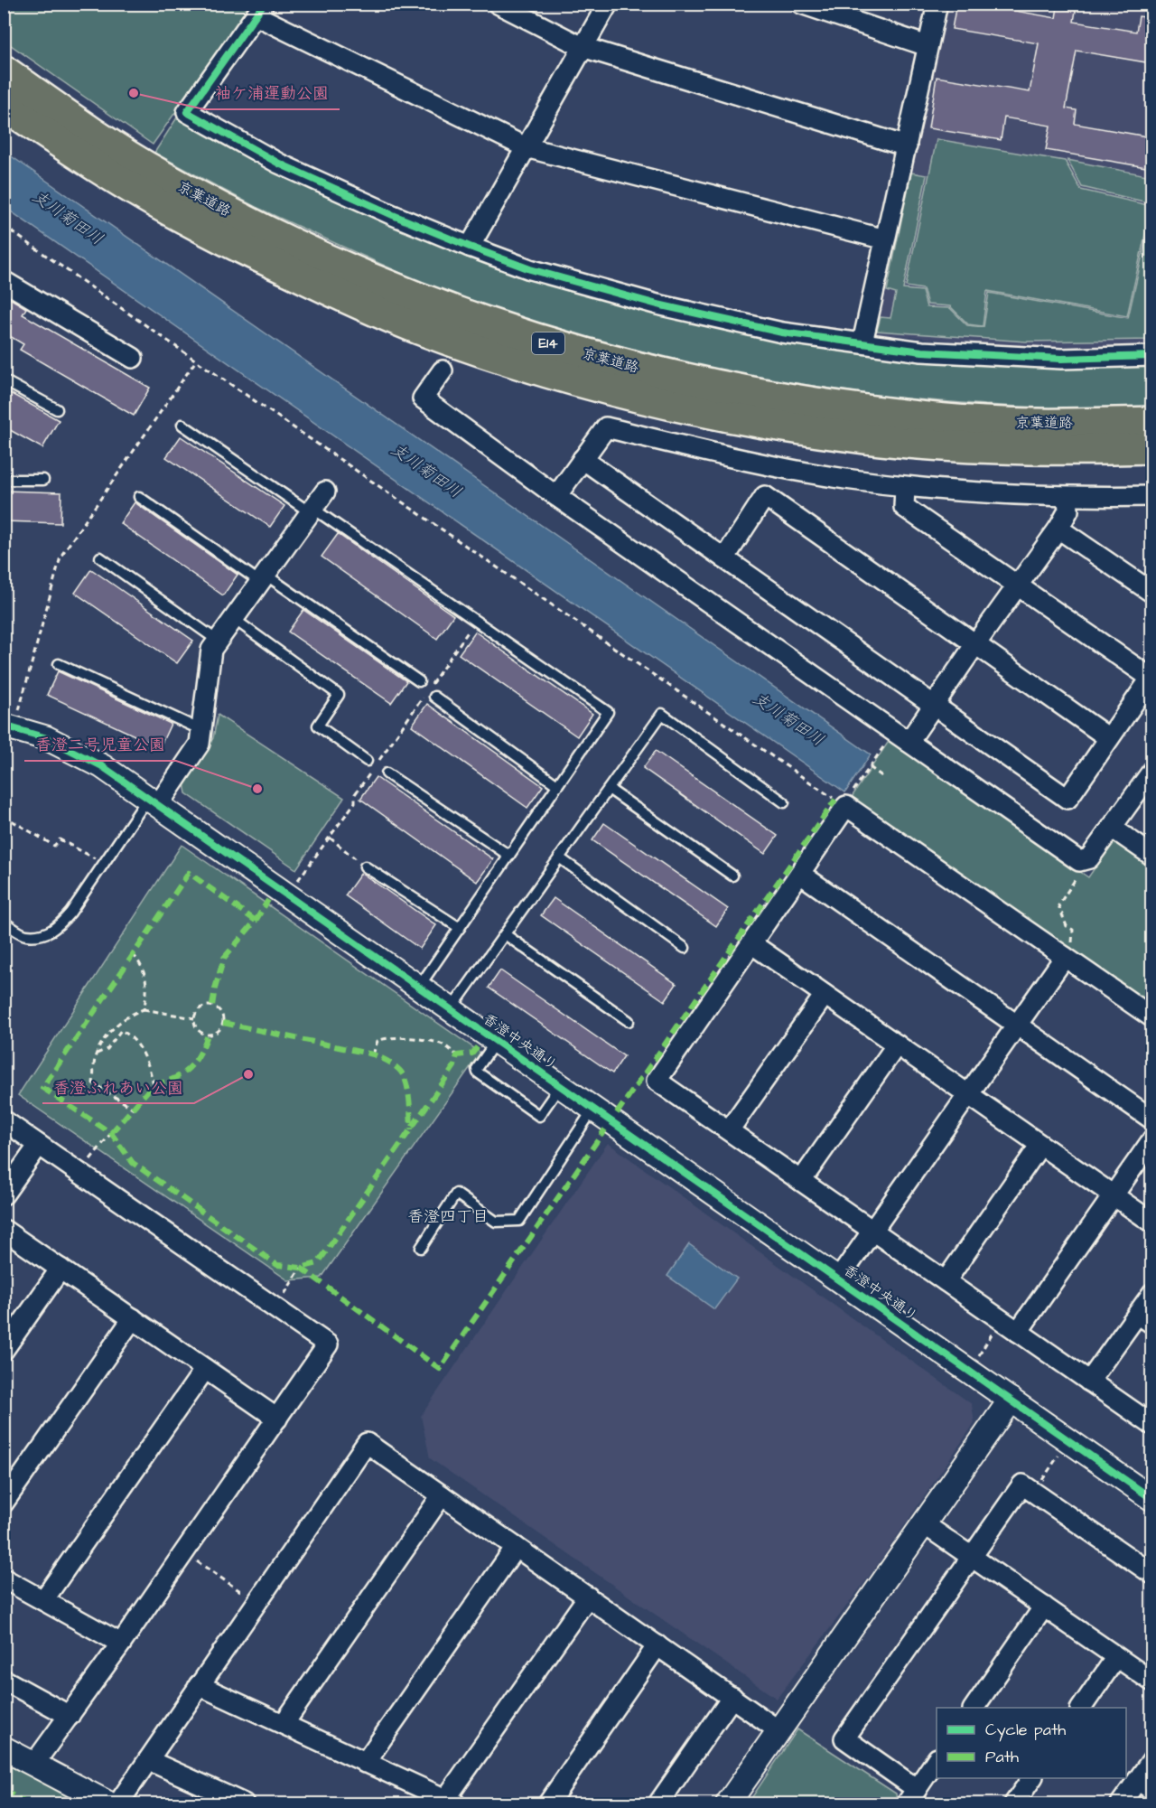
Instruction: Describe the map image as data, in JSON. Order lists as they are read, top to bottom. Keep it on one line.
{"streets":{"highway":["京葉道路","E14"],"street":["香澄中央通り"]},"districts":["香澄四丁目"],"water":["支川菊田川"],"places":["袖ケ浦運動公園","香澄二号児童公園","香澄ふれあい公園"],"legend":["Cycle path","Path"]}
